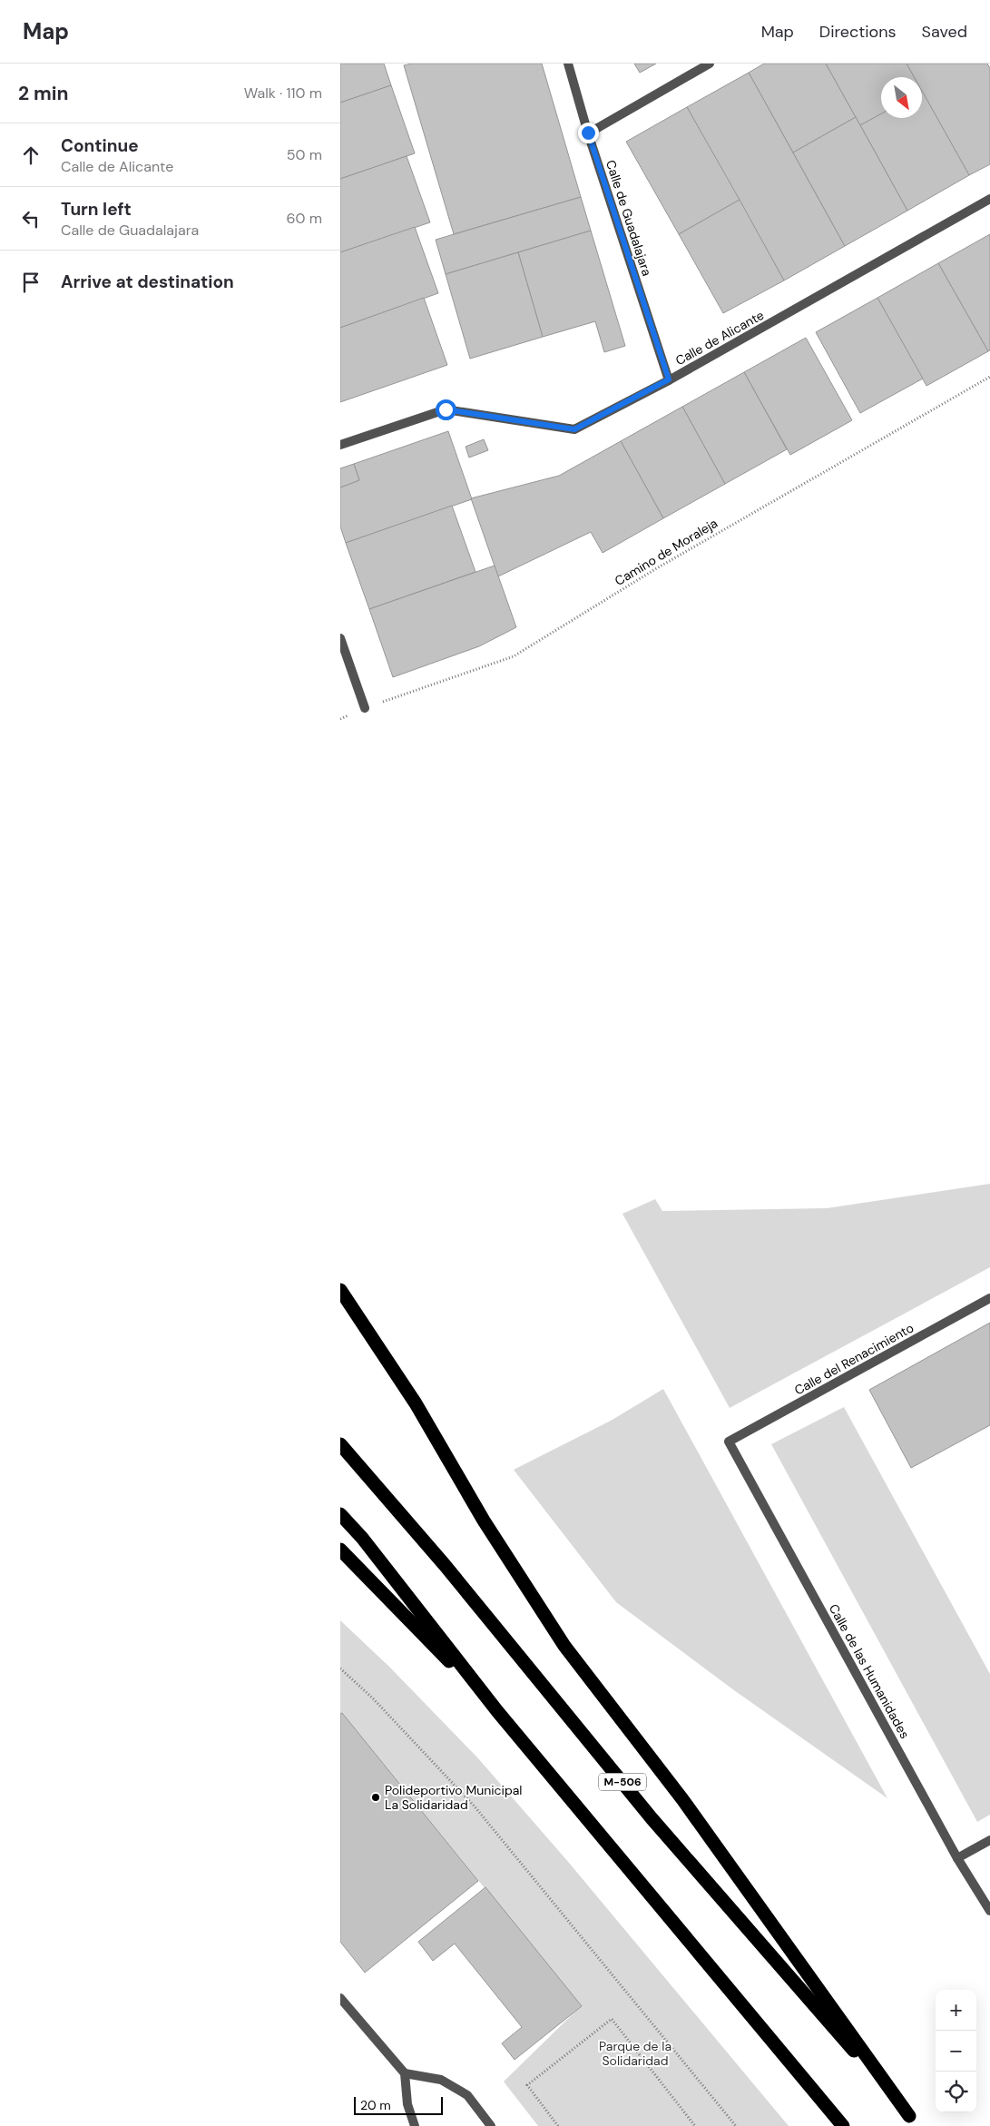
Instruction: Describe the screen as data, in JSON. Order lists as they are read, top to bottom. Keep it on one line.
{"streets":{"highway":["M-506"],"street":["Calle de Guadalajara","Calle de Alicante","Calle del Renacimiento","Calle de las Humanidades"],"path":["Camino de Moraleja"]},"crossings":[["Calle de Guadalajara","Calle de Alicante"],["Calle del Renacimiento","Calle de las Humanidades"]],"parks":["Parque de la Solidaridad"],"places":["Polideportivo Municipal La Solidaridad"],"scale_bar":"20 m","north":"bottom right","page":{"header":"Map","nav":["Map","Directions","Saved"],"heading":["2 min","Walk · 110 m"],"list":[["Continue","Calle de Alicante","50 m"],["Turn left","Calle de Guadalajara","60 m"],"Arrive at destination"],"map_buttons":["+","−"],"scale":"20 m"}}
